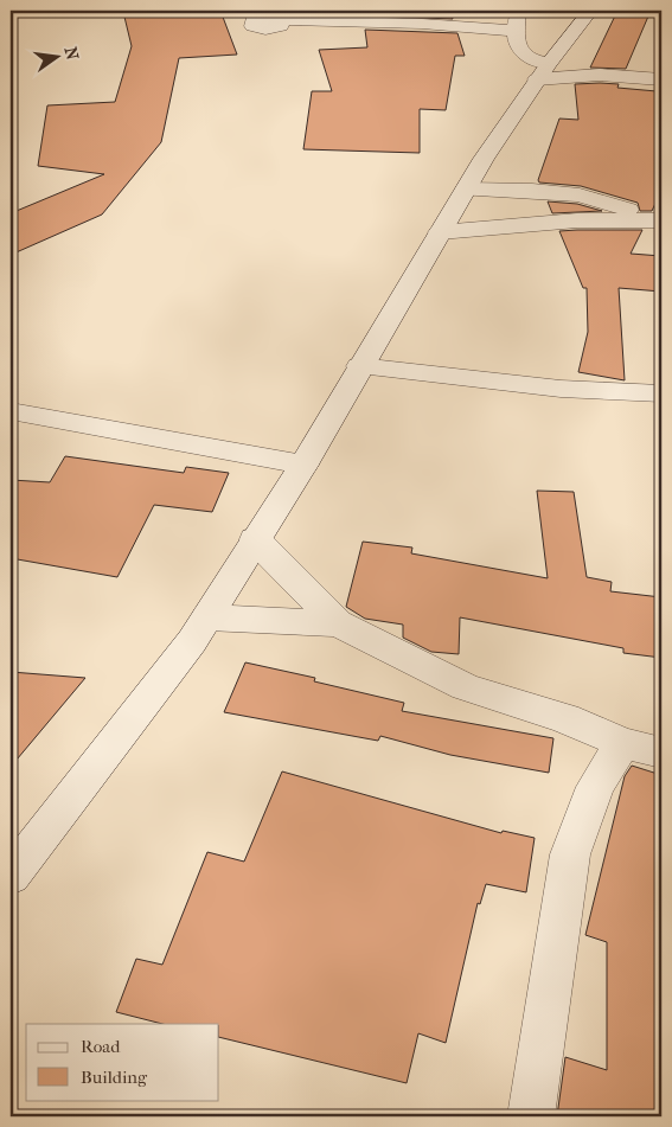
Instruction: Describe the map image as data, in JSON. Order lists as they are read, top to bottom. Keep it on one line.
{"legend":["Road","Building"],"north":"right"}
